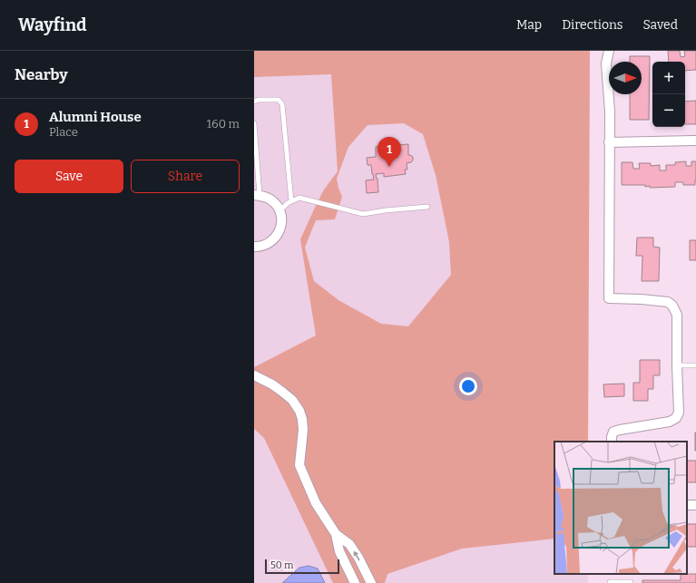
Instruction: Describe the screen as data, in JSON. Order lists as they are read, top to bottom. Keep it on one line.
{"scale_bar":"50 m","north":"right","page":{"header":"Wayfind","nav":["Map","Directions","Saved"],"heading":"Nearby","map_buttons":["+","−"],"list":[{"mark":"1","name":"Alumni House","note":"Place","value":"160 m"}],"pins":"1","buttons":["Save","Share"],"scale":"50 m"}}
